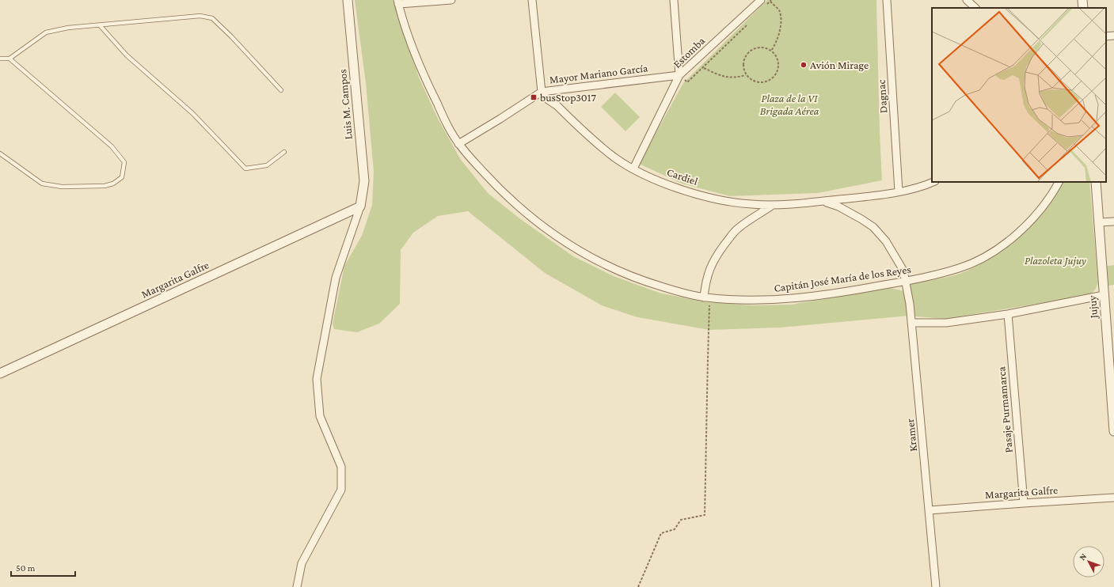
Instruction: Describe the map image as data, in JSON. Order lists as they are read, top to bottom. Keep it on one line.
{"streets":{"street":["Estomba","Mayor Mariano García","Dagnac","Luis M. Campos","Cardiel","Capitán José María de los Reyes","Margarita Galfre","Jujuy","Pasaje Purmamarca","Kramer"]},"crossings":[["Estomba","Mayor Mariano García"],["Estomba","Cardiel"],["Mayor Mariano García","Cardiel"],["Mayor Mariano García","Capitán José María de los Reyes"],["Dagnac","Cardiel"],["Luis M. Campos","Margarita Galfre"],["Cardiel","Kramer"],["Capitán José María de los Reyes","Kramer"],["Margarita Galfre","Pasaje Purmamarca"],["Margarita Galfre","Kramer"]],"parks":["Plaza de la VI Brigada Aérea","Plazoleta Jujuy"],"places":{"other":["Avión Mirage"],"transit":["busStop3017"]},"scale_bar":"50 m","north":"top left"}
